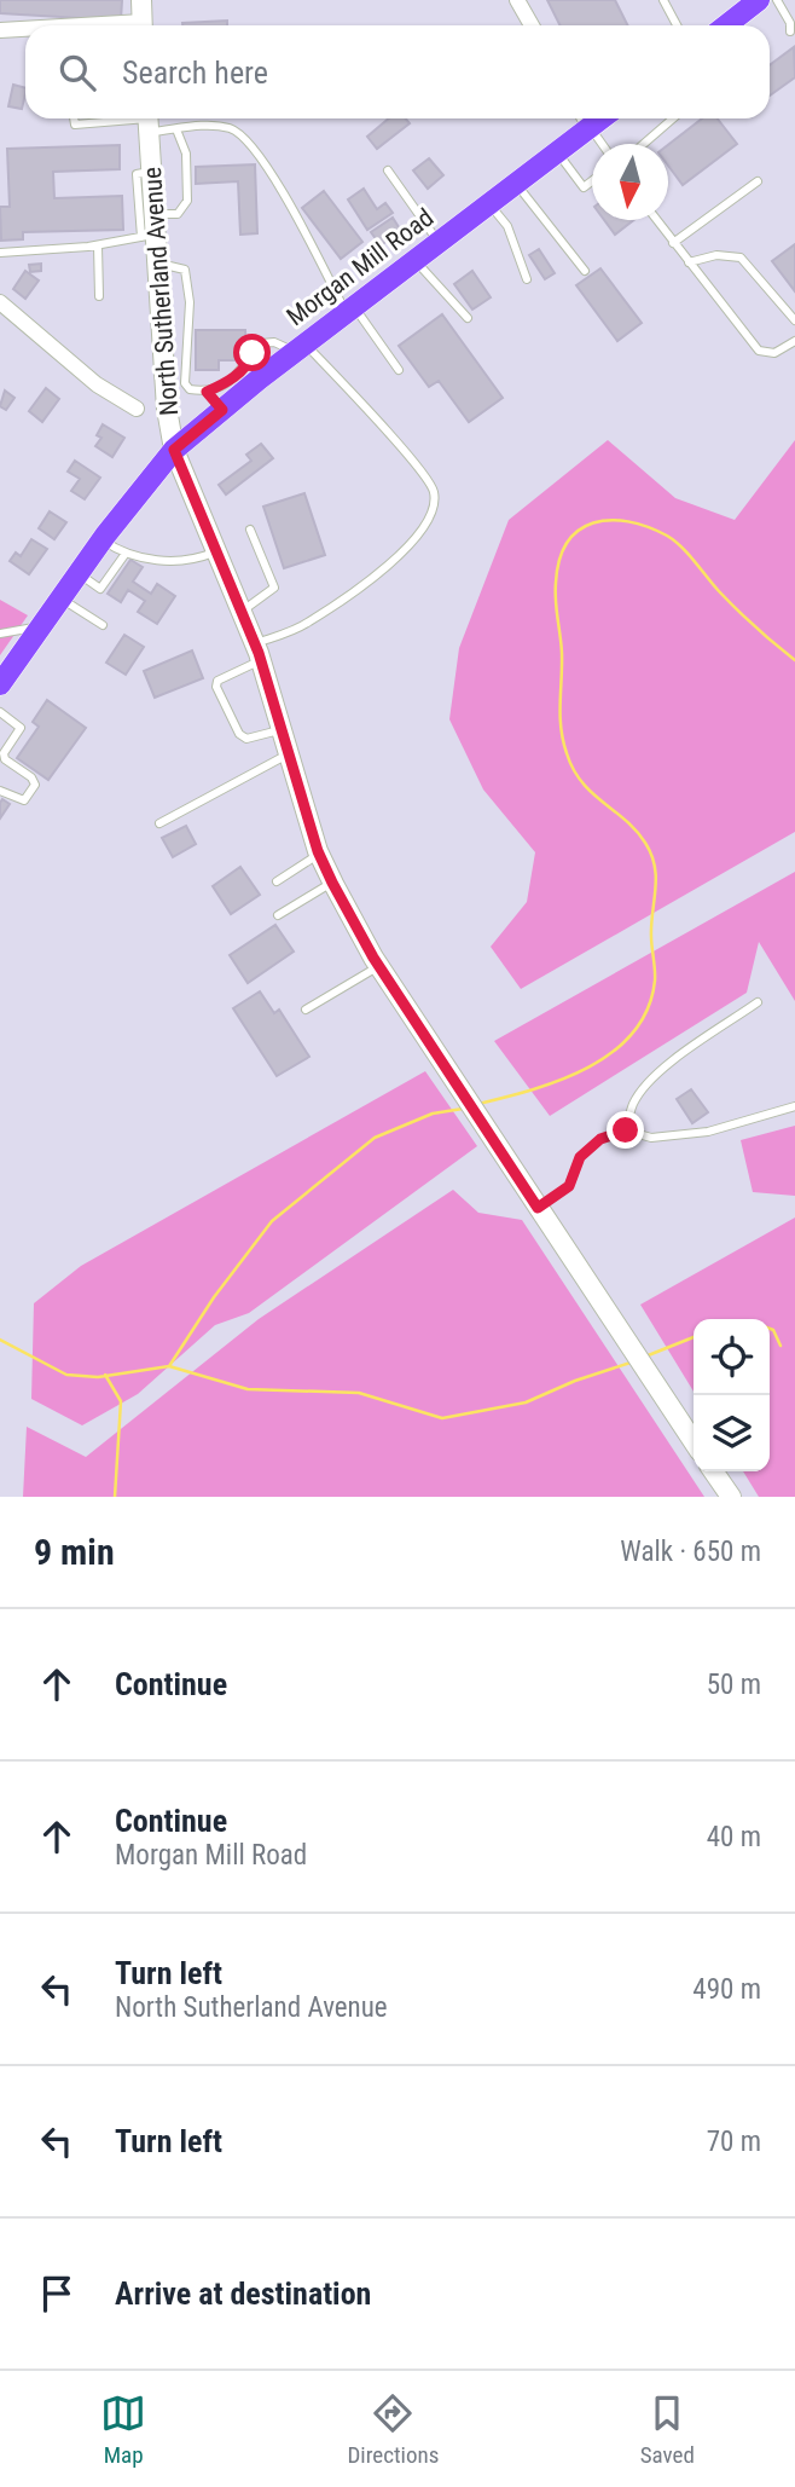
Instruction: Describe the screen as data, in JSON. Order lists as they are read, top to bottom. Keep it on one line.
{"streets":{"main road":["Morgan Mill Road"],"street":["North Sutherland Avenue"]},"crossings":[["Morgan Mill Road","North Sutherland Avenue"]],"north":"bottom","page":{"search":"Search here","heading":["9 min","Walk · 650 m"],"list":[["Continue","50 m"],["Continue","Morgan Mill Road","40 m"],["Turn left","North Sutherland Avenue","490 m"],["Turn left","70 m"],"Arrive at destination"],"nav":["Map","Directions","Saved"]}}
